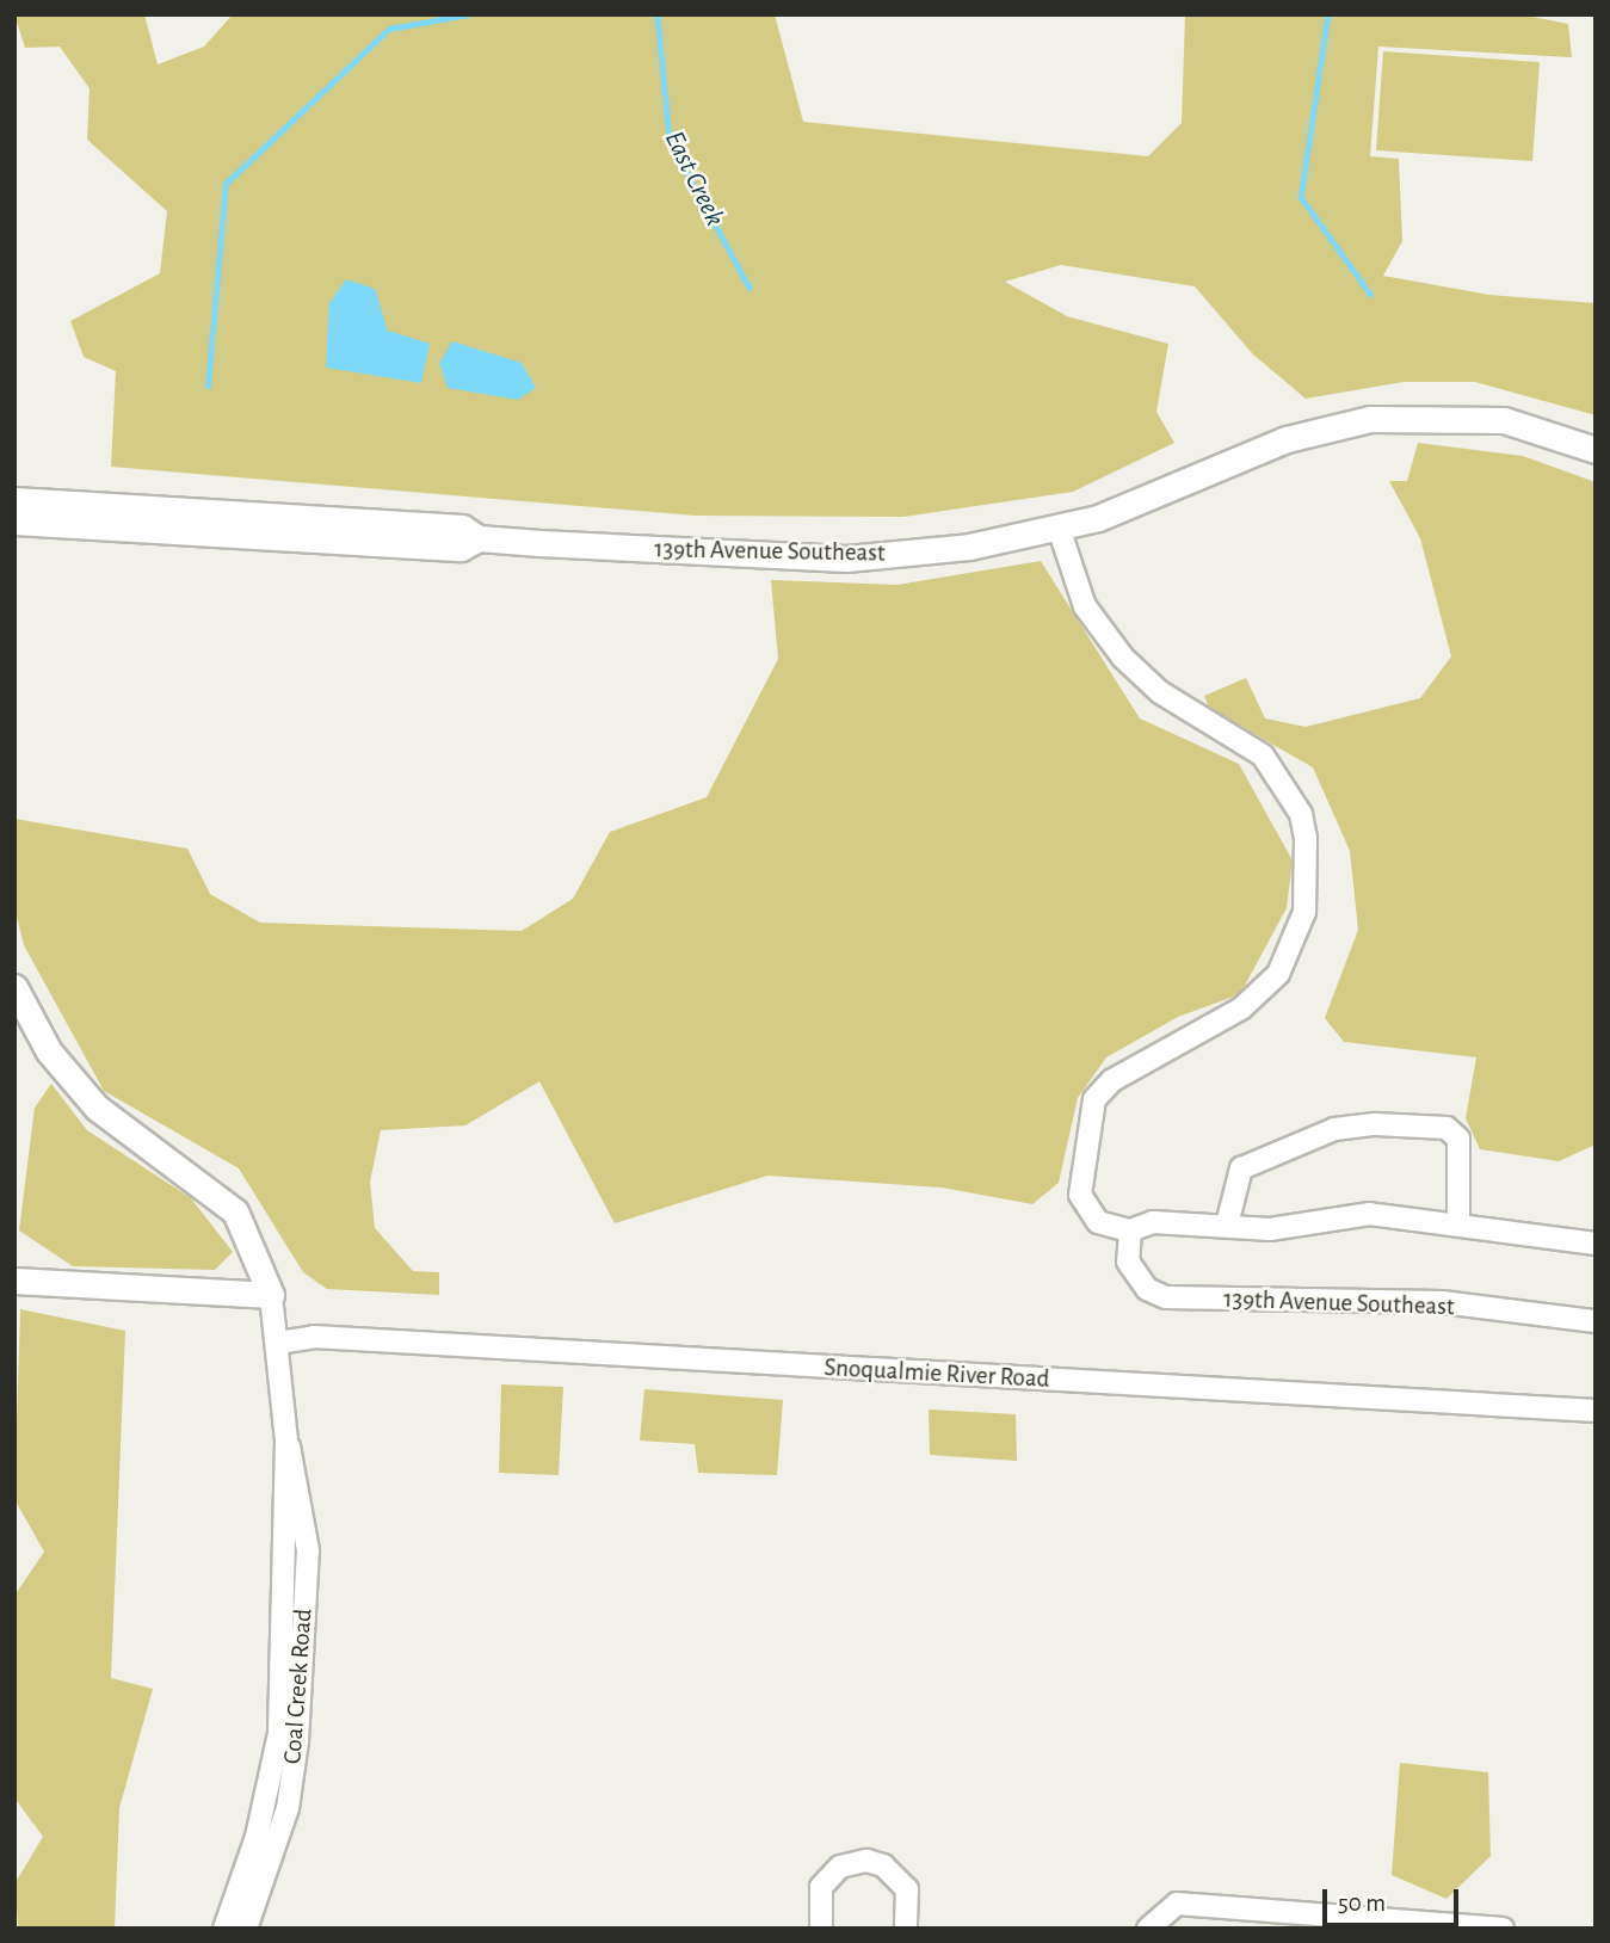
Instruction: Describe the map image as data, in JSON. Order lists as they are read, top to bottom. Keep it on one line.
{"streets":{"street":["139th Avenue Southeast","Snoqualmie River Road","Coal Creek Road"]},"crossings":[["Snoqualmie River Road","Coal Creek Road"]],"water":["East Creek"],"scale_bar":"50 m"}
